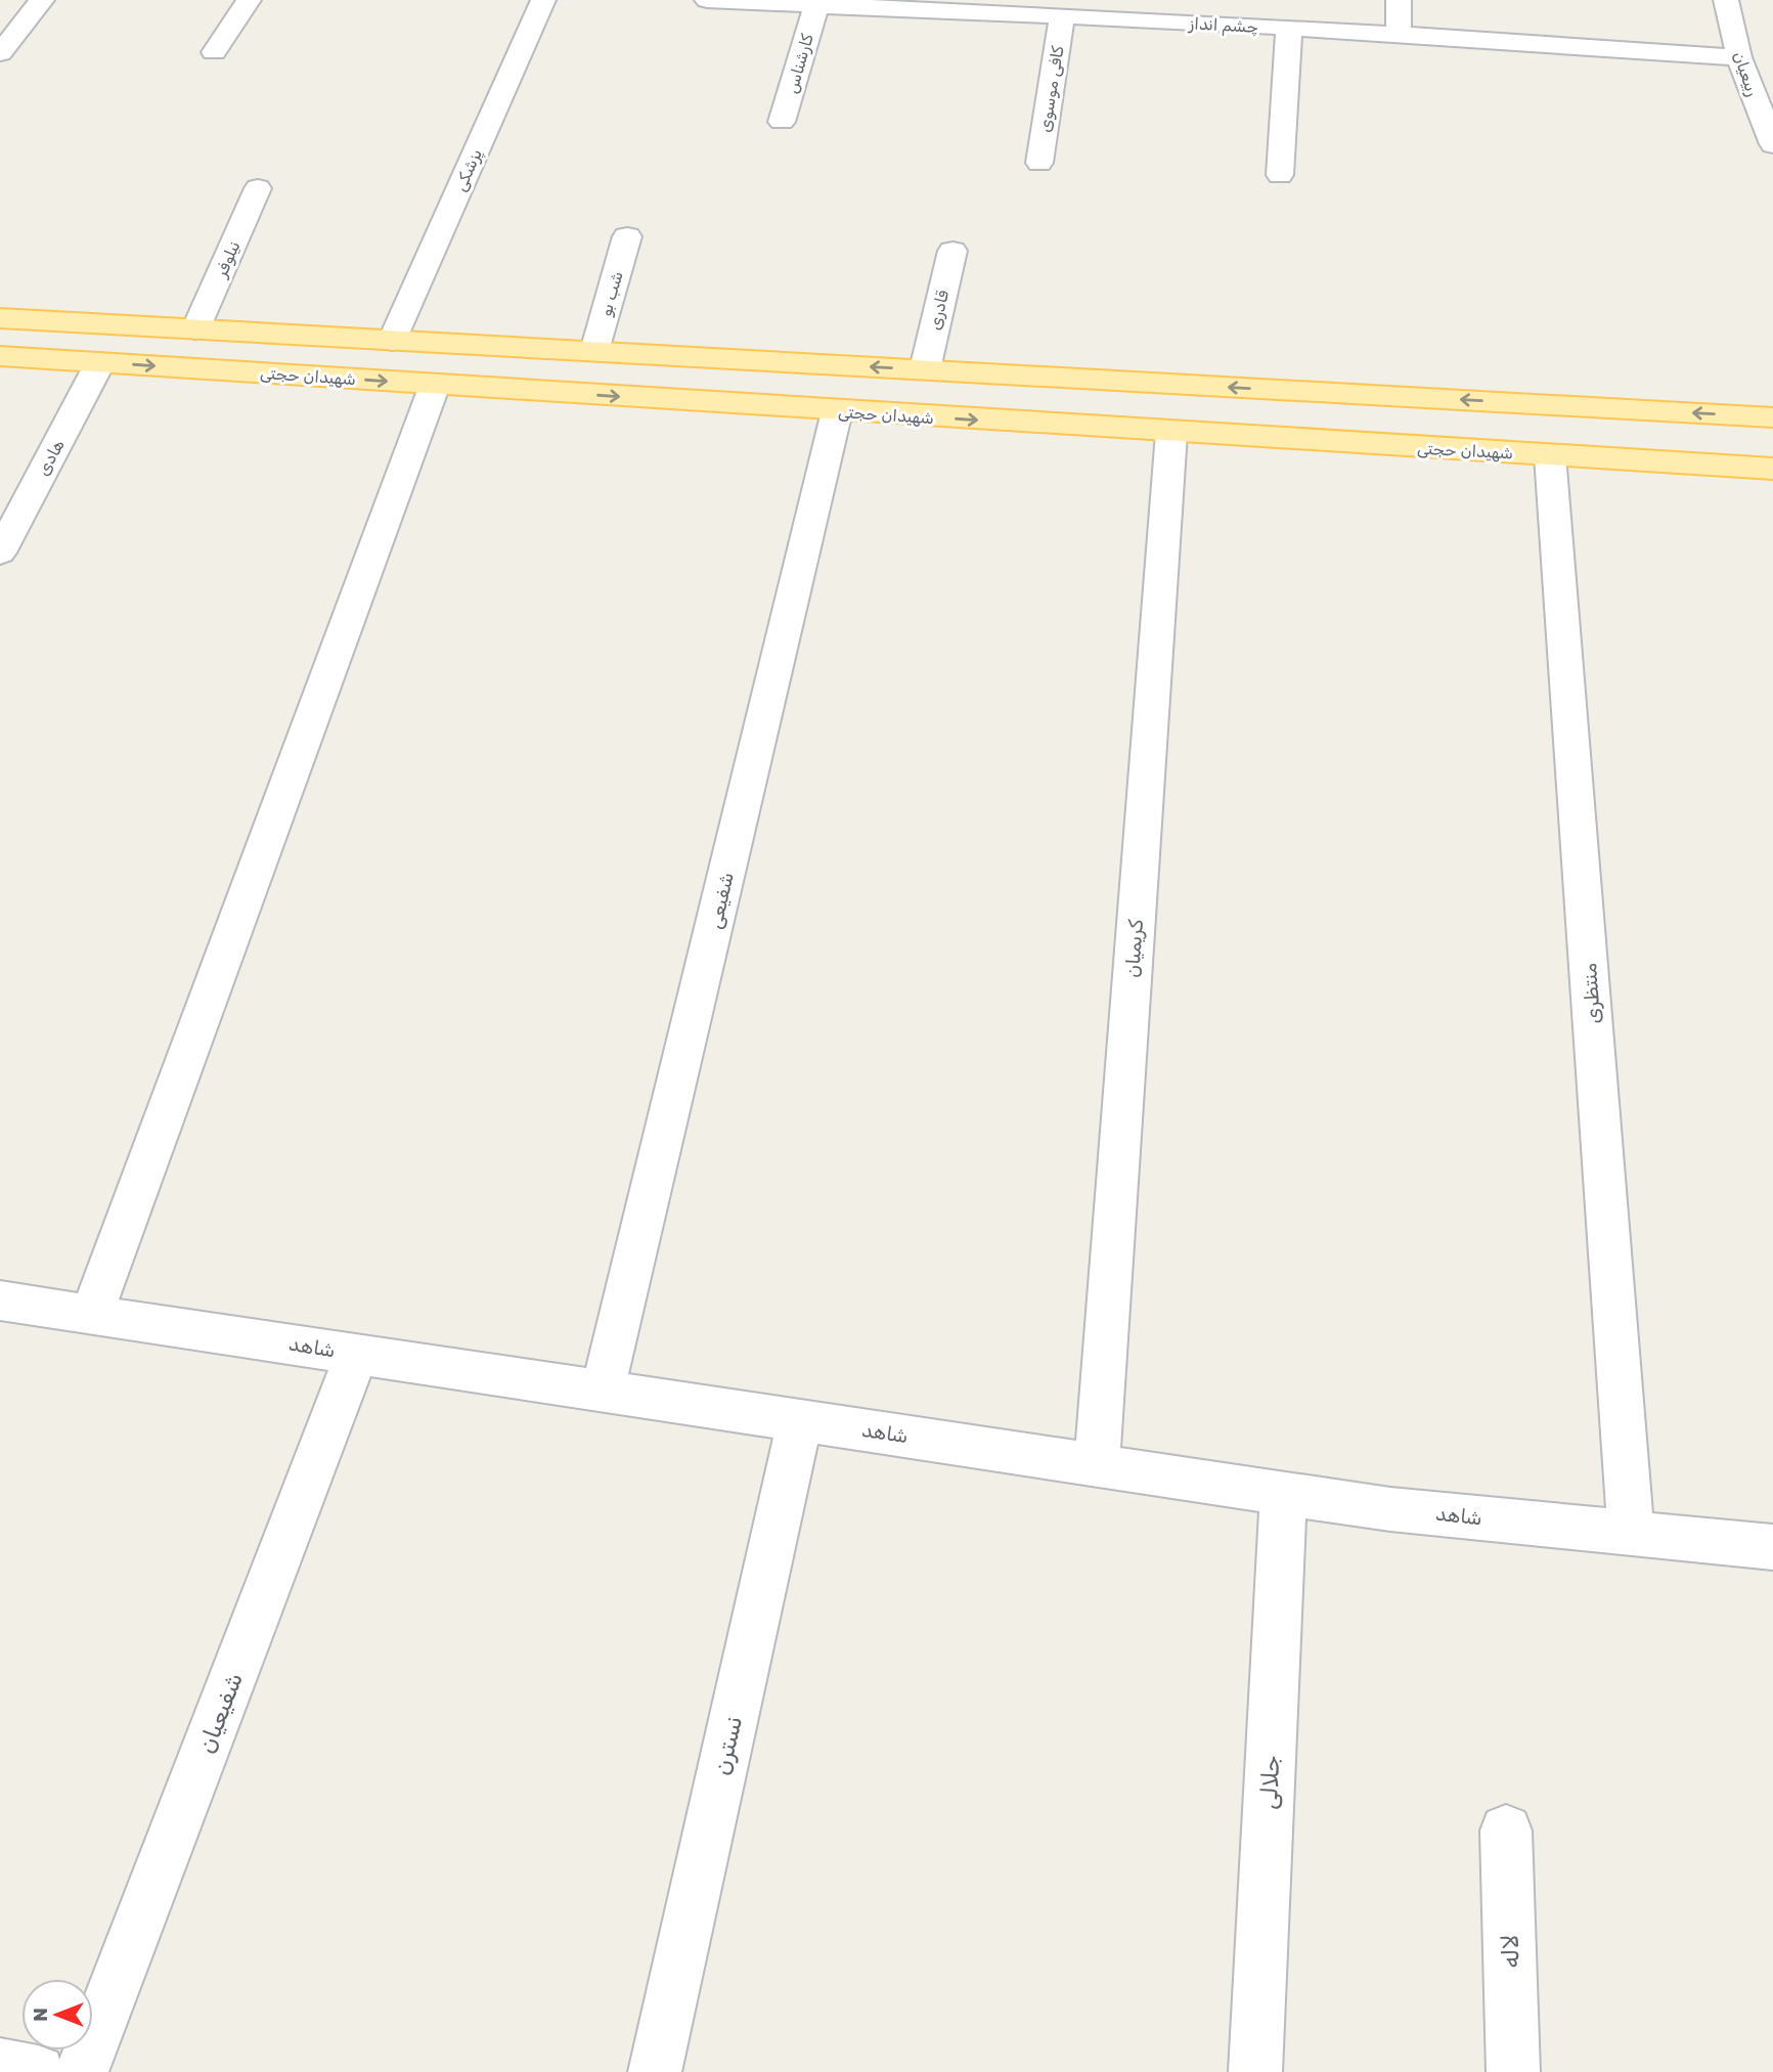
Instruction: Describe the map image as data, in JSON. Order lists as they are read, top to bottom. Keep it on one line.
{"streets":{"main road":["شهیدان حجتی"],"street":["چشم انداز","کارشناس","ربیعیان","کافی موسوی","پزشکی","نیلوفر","شب بو","قادری","هادی","شفیعی","کریمیان","منتظری","شاهد","شفیعیان","نسترن","جلالی","لاله"]},"crossings":[["چشم انداز","کارشناس"],["چشم انداز","ربیعیان"],["چشم انداز","کافی موسوی"],["پزشکی","شهیدان حجتی"],["نیلوفر","شهیدان حجتی"],["شب بو","شهیدان حجتی"],["قادری","شهیدان حجتی"],["شهیدان حجتی","هادی"],["شهیدان حجتی","شفیعی"],["شهیدان حجتی","کریمیان"],["شهیدان حجتی","منتظری"],["شفیعی","شاهد"],["کریمیان","شاهد"],["منتظری","شاهد"],["شاهد","شفیعیان"],["شاهد","نسترن"],["شاهد","جلالی"]],"north":"left"}
